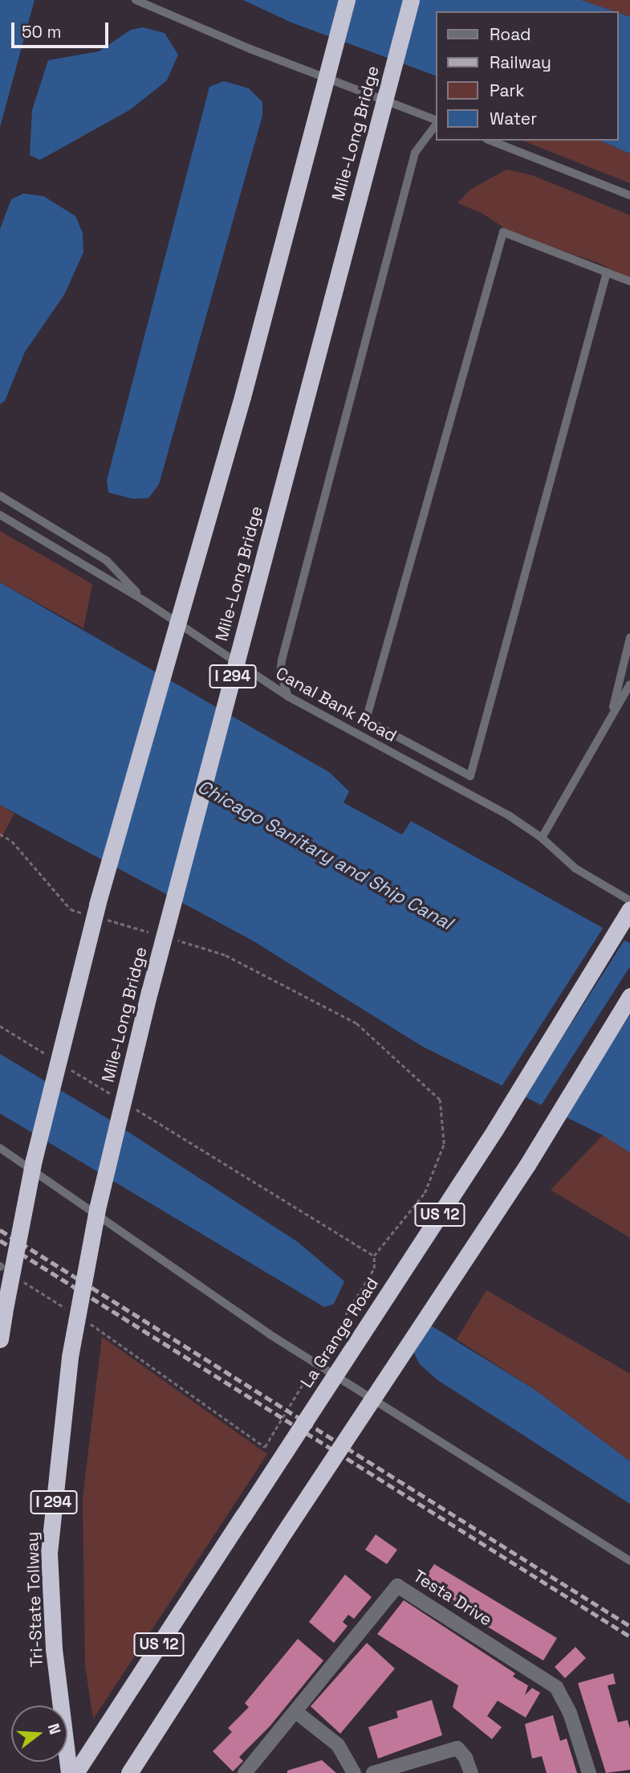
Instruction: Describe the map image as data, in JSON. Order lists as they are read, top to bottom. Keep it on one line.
{"streets":{"highway":["Mile-Long Bridge","I 294","US 12","La Grange Road","Tri-State Tollway"],"street":["Testa Drive"],"lane":["Canal Bank Road"]},"crossings":[["Mile-Long Bridge","Tri-State Tollway"]],"water":["Chicago Sanitary and Ship Canal"],"legend":["Road","Railway","Park","Water"],"scale_bar":"50 m","north":"right"}
